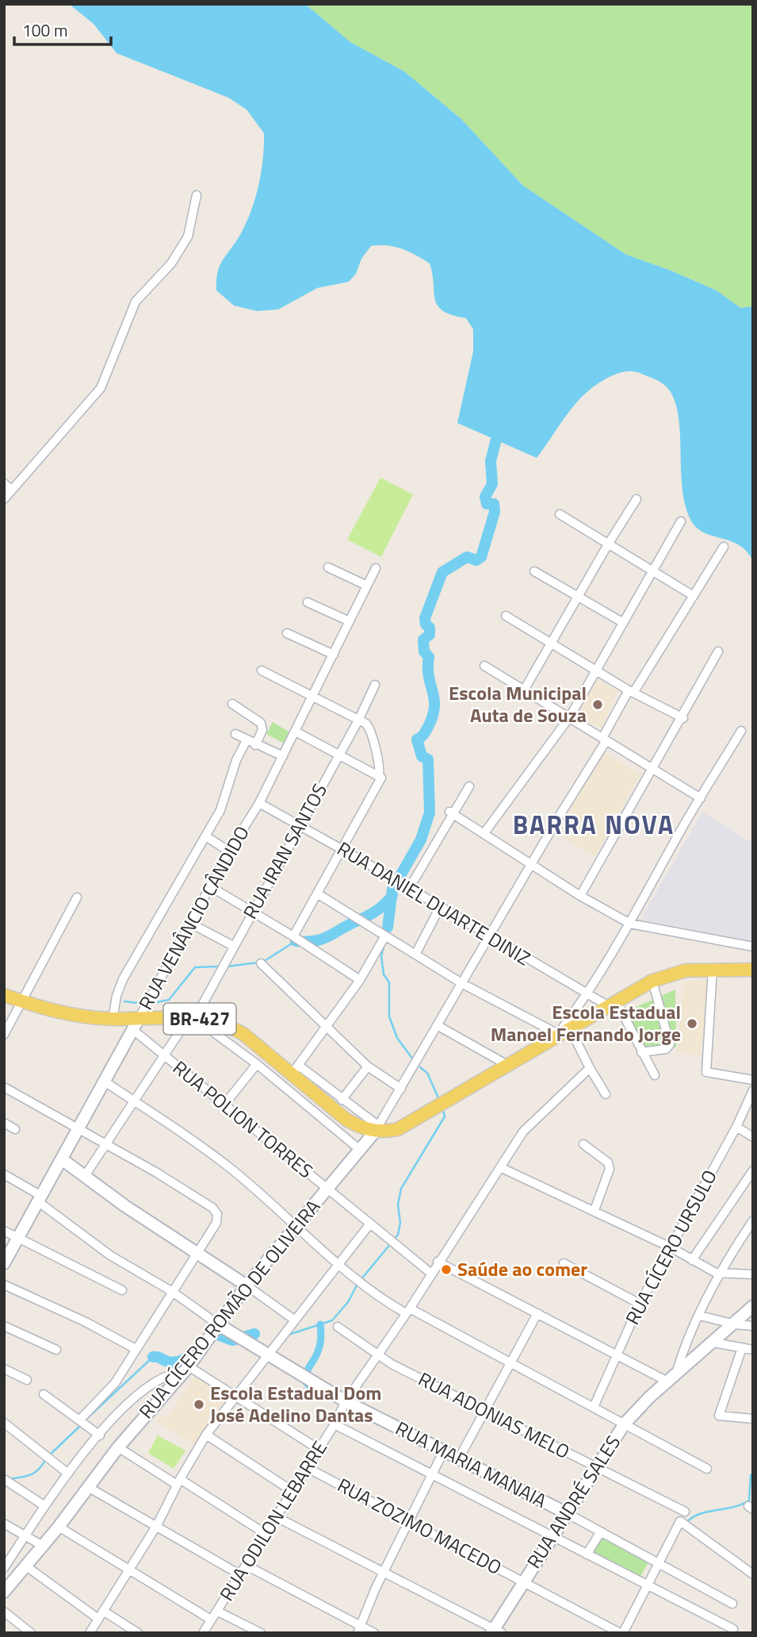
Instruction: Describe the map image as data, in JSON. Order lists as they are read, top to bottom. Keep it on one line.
{"streets":{"main road":["BR-427"],"street":["RUA IRAN SANTOS","RUA DANIEL DUARTE DINIZ","RUA VENÂNCIO CÂNDIDO","RUA POLION TORRES","RUA CÍCERO URSULO","RUA CÍCERO ROMÃO DE OLIVEIRA","RUA ADONIAS MELO","RUA MARIA MANAIA","RUA ANDRÉ SALES","RUA ODILON LEBARRE","RUA ZOZIMO MACEDO"]},"crossings":[["RUA IRAN SANTOS","RUA DANIEL DUARTE DINIZ"],["RUA IRAN SANTOS","BR-427"],["RUA IRAN SANTOS","RUA POLION TORRES"],["RUA DANIEL DUARTE DINIZ","RUA VENÂNCIO CÂNDIDO"],["RUA VENÂNCIO CÂNDIDO","BR-427"],["RUA VENÂNCIO CÂNDIDO","RUA POLION TORRES"],["BR-427","RUA CÍCERO ROMÃO DE OLIVEIRA"],["RUA POLION TORRES","RUA CÍCERO ROMÃO DE OLIVEIRA"],["RUA POLION TORRES","RUA ODILON LEBARRE"],["RUA CÍCERO ROMÃO DE OLIVEIRA","RUA MARIA MANAIA"],["RUA ADONIAS MELO","RUA ANDRÉ SALES"],["RUA ADONIAS MELO","RUA ODILON LEBARRE"],["RUA MARIA MANAIA","RUA ANDRÉ SALES"],["RUA MARIA MANAIA","RUA ODILON LEBARRE"],["RUA ANDRÉ SALES","RUA ZOZIMO MACEDO"],["RUA ODILON LEBARRE","RUA ZOZIMO MACEDO"]],"districts":["BARRA NOVA"],"places":["Escola Municipal Auta de Souza","Escola Estadual Manoel Fernando Jorge","Saúde ao comer","Escola Estadual Dom José Adelino Dantas"],"scale_bar":"100 m"}
